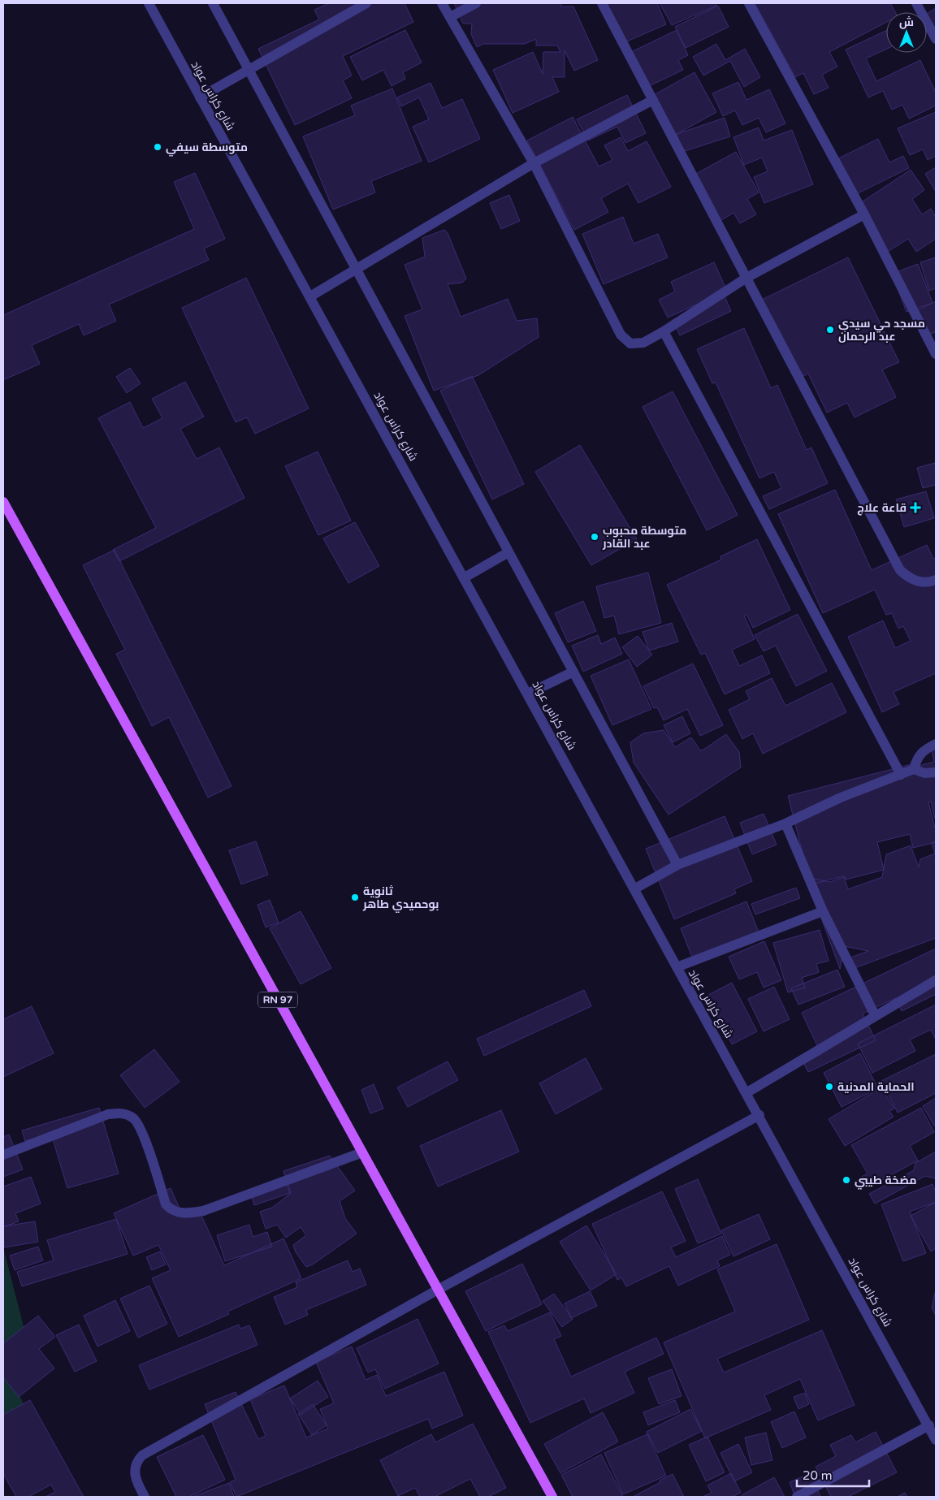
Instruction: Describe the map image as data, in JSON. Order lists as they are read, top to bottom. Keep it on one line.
{"streets":{"main road":["RN 97"],"street":["شارع كراس عواد"]},"places":{"other":["متوسطة سيفي","مسجد حي سيدي عبد الرحمان","متوسطة محبوب عبد القادر","ثانوية بوحميدي طاهر","الحماية المدنية","مضخة طيبي"],"health":["قاعة علاج"]},"scale_bar":"20 m","north":"top"}
